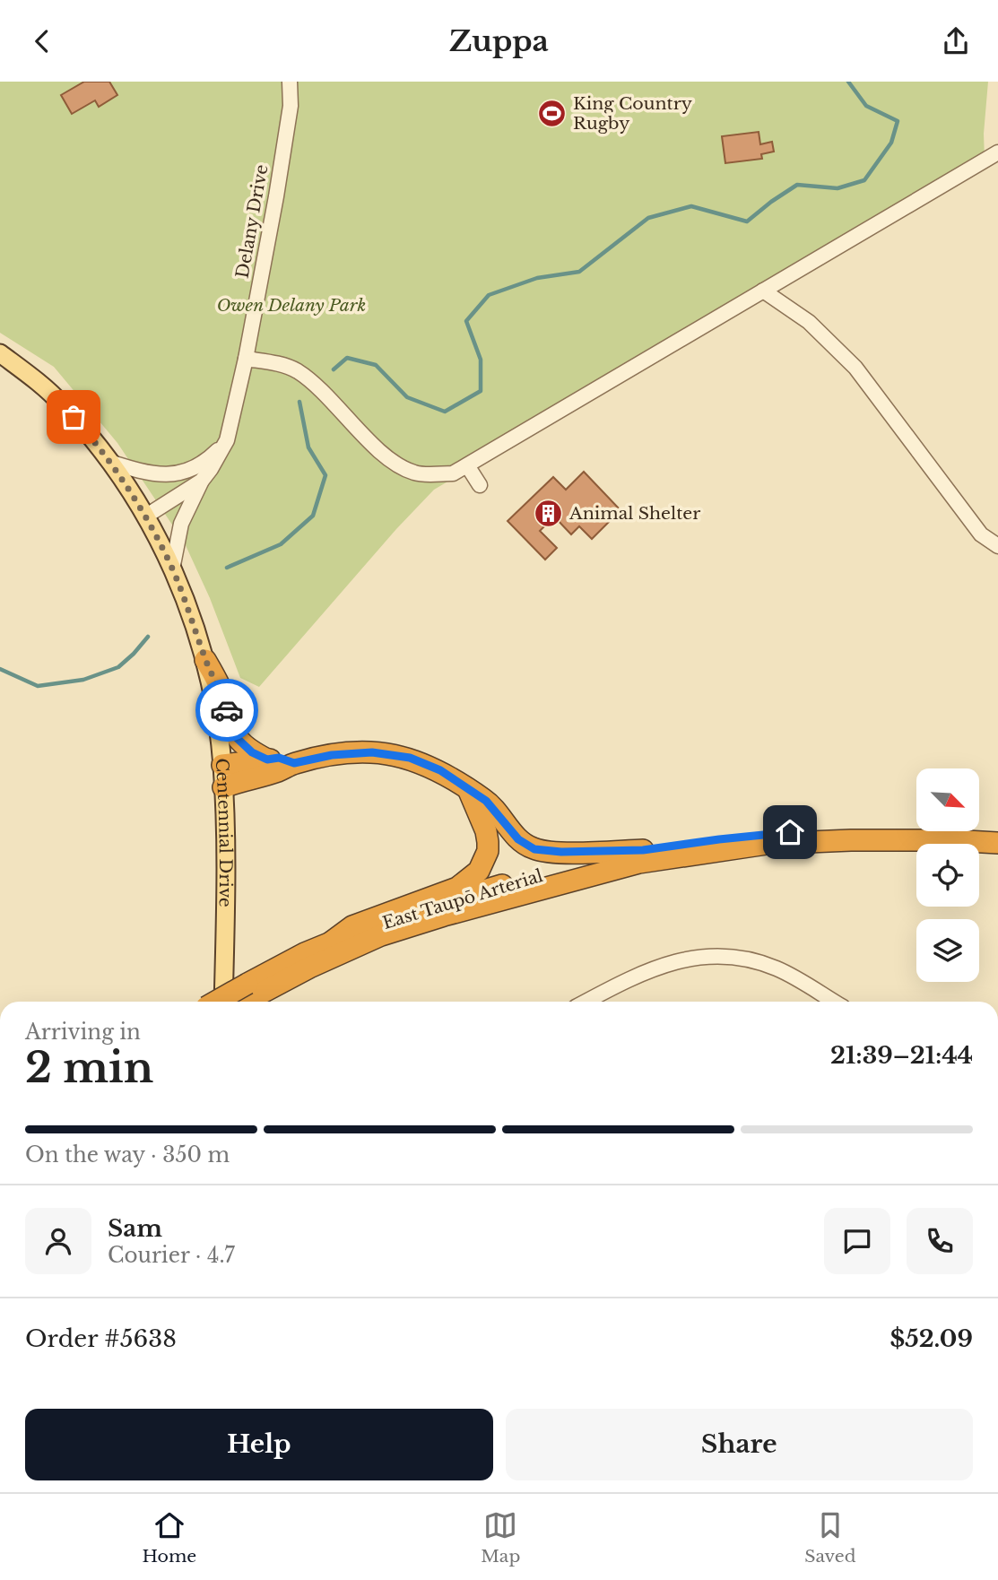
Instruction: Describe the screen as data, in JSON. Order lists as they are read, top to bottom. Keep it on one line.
{"streets":{"highway":["East Taupō Arterial"],"main road":["Centennial Drive"],"street":["Delany Drive"]},"crossings":[["Delany Drive","Centennial Drive"]],"parks":["Owen Delany Park"],"places":{"sports":["King Country Rugby"],"building":["Animal Shelter"]},"north":"bottom right","page":{"header":"Zuppa","heading":["2 min","Arriving in","21:39–21:44"],"panel":["Sam","Courier · 4.7","Order #5638","$52.09"],"bar":"On the way · 350 m","buttons":["Help","Share"],"tabs":["Home","Map","Saved"]}}
